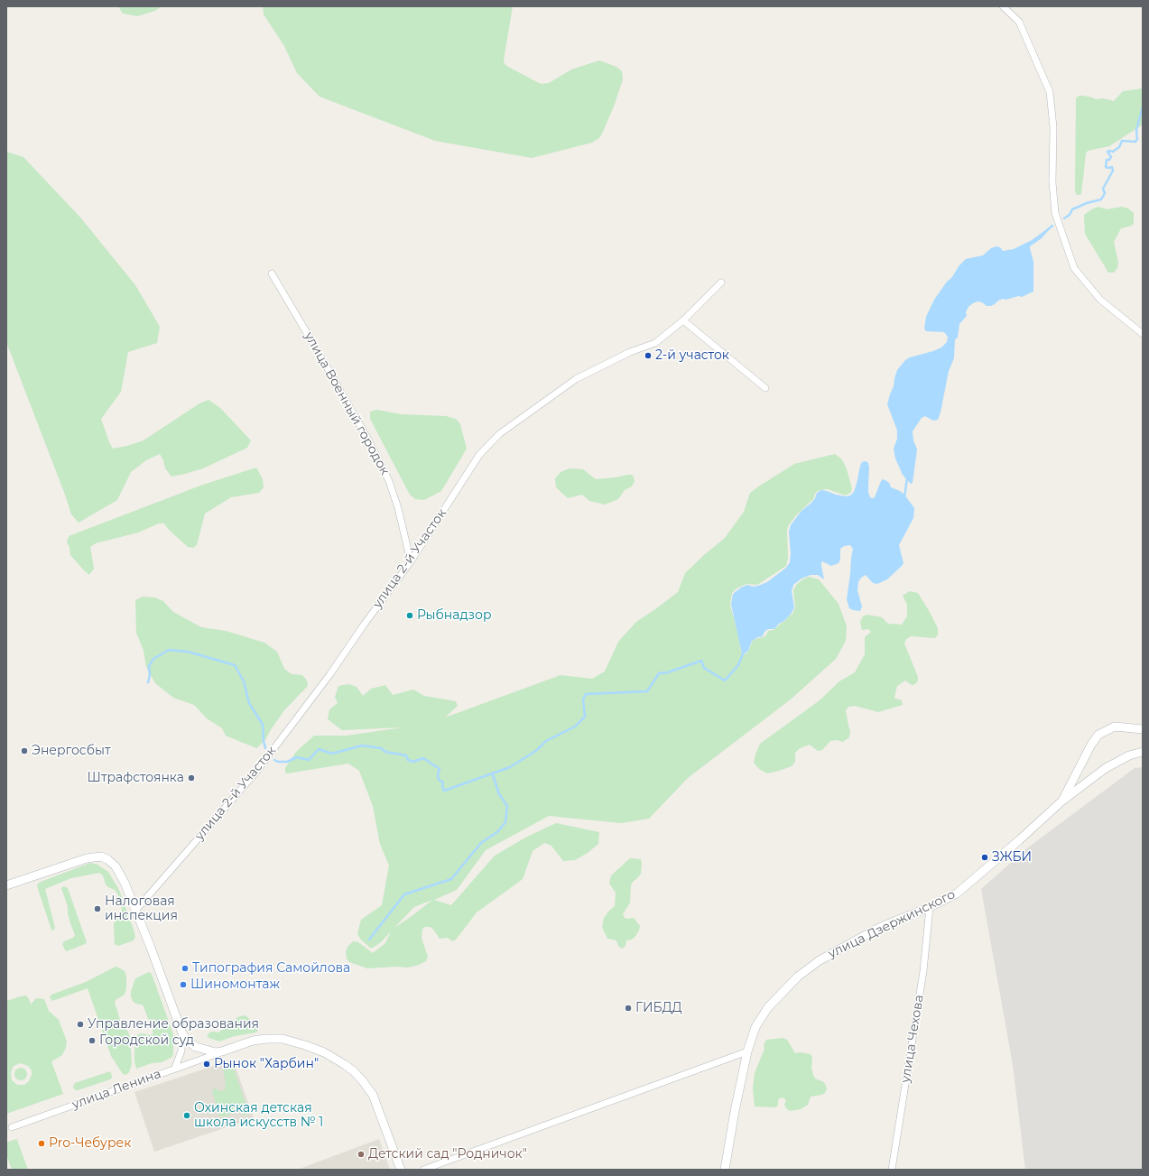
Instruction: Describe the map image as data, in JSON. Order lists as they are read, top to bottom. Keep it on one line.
{"streets":{"street":["улица Военный городок","улица 2-й Участок","улица Дзержинского","улица Чехова","улица Ленина"]},"crossings":[["улица Военный городок","улица 2-й Участок"],["улица Дзержинского","улица Чехова"]],"places":["2-й участок","Рыбнадзор","Энергосбыт","Штрафстоянка","ЗЖБИ","Налоговая инспекция","Типография Самойлова","Шиномонтаж","ГИБДД","Управление образования","Городской суд","Рынок \"Харбин\"","Охинская детская школа искусств № 1","Pro-Чебурек","Детский сад \"Родничок\""]}
